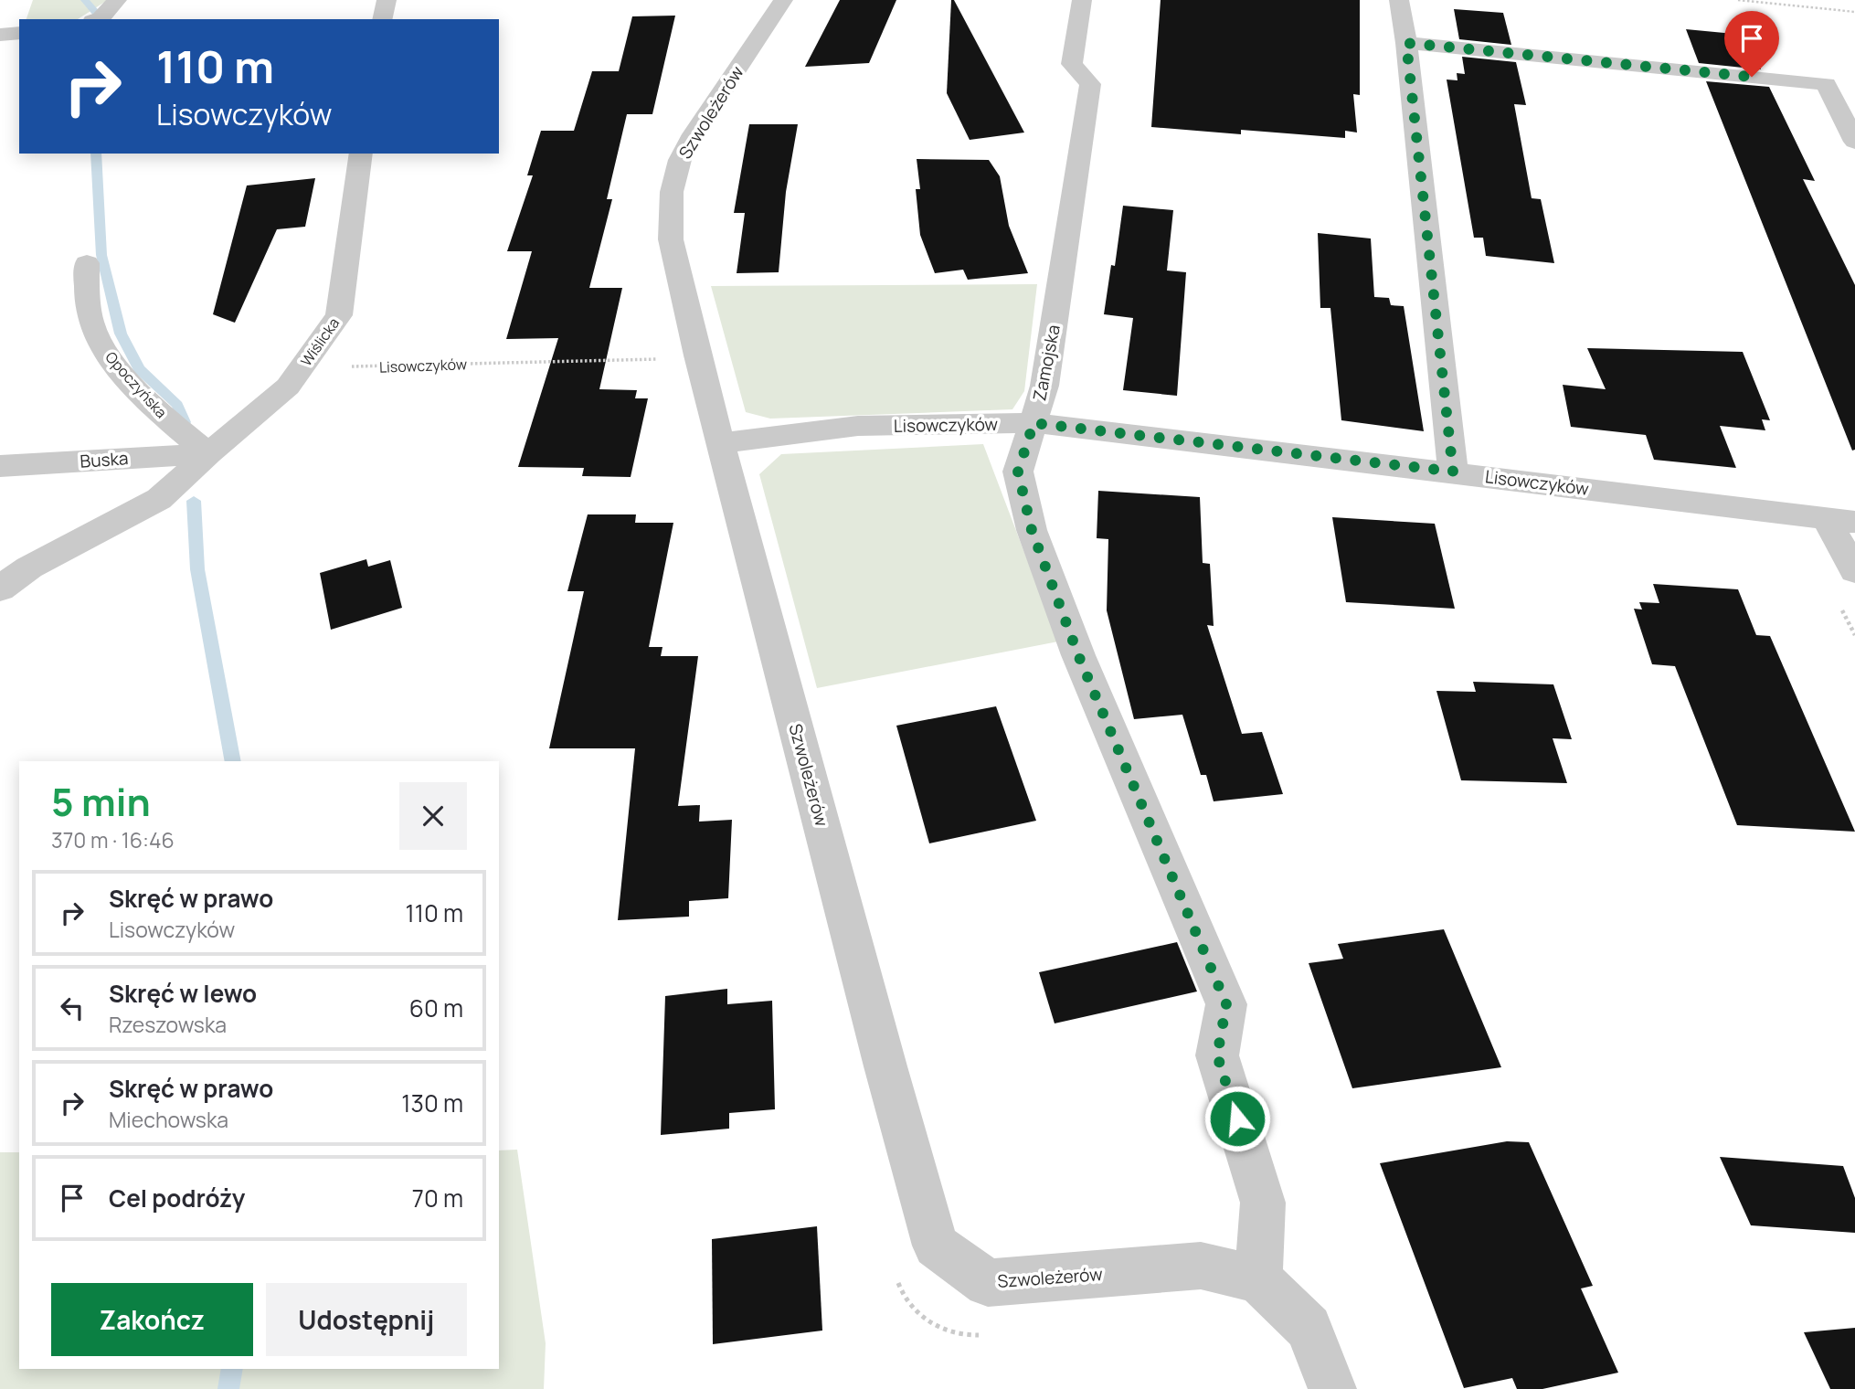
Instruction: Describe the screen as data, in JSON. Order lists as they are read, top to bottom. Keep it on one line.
{"streets":{"street":["Szwoleżerów","Wiślicka","Zamojska","Lisowczyków","Opoczyńska","Buska"]},"crossings":[["Szwoleżerów","Zamojska"],["Szwoleżerów","Lisowczyków"],["Wiślicka","Lisowczyków"],["Wiślicka","Opoczyńska"],["Wiślicka","Buska"],["Zamojska","Lisowczyków"],["Opoczyńska","Buska"]],"page":{"turn":["110 m","Lisowczyków"],"heading":["5 min","370 m · 16:46"],"list":[{"name":"Skręć w prawo","note":"Lisowczyków","value":"110 m"},{"name":"Skręć w lewo","note":"Rzeszowska","value":"60 m"},{"name":"Skręć w prawo","note":"Miechowska","value":"130 m"},{"name":"Cel podróży","value":"70 m"}],"buttons":["Zakończ","Udostępnij"]}}
